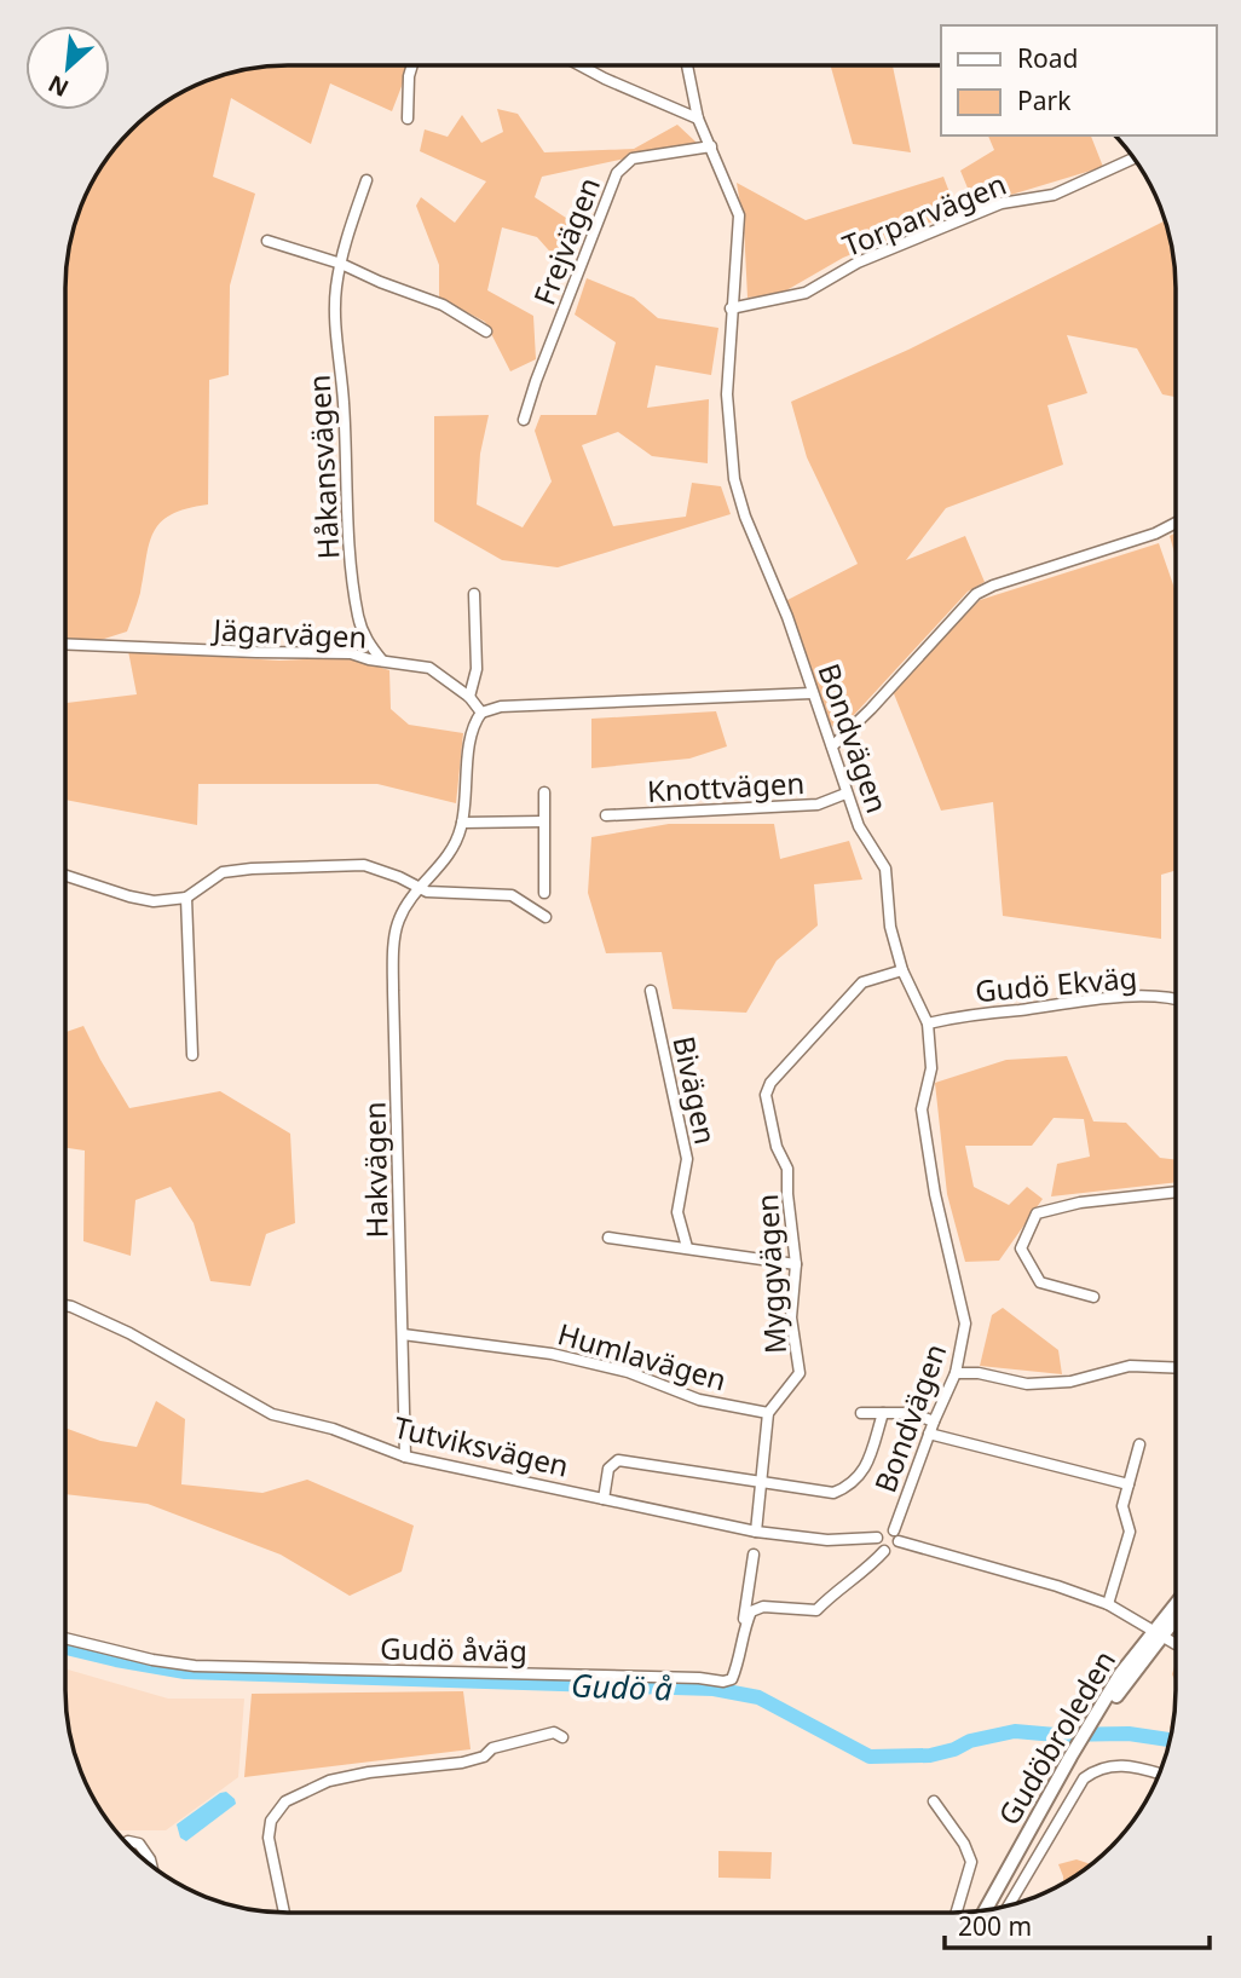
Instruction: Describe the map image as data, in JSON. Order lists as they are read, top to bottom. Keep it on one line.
{"streets":{"main road":["Gudöbroleden"],"street":["Torparvägen","Frejvägen","Håkansvägen","Jägarvägen","Bondvägen","Knottvägen","Gudö Ekväg","Bivägen","Hakvägen","Myggvägen","Humlavägen","Tutviksvägen","Gudö åväg"]},"crossings":[["Torparvägen","Bondvägen"],["Frejvägen","Bondvägen"],["Håkansvägen","Jägarvägen"],["Jägarvägen","Hakvägen"],["Bondvägen","Knottvägen"],["Bondvägen","Gudö Ekväg"],["Bondvägen","Myggvägen"],["Bondvägen","Tutviksvägen"],["Hakvägen","Humlavägen"],["Hakvägen","Tutviksvägen"],["Myggvägen","Humlavägen"]],"water":["Gudö å"],"legend":["Road","Park"],"scale_bar":"200 m","north":"bottom left"}
